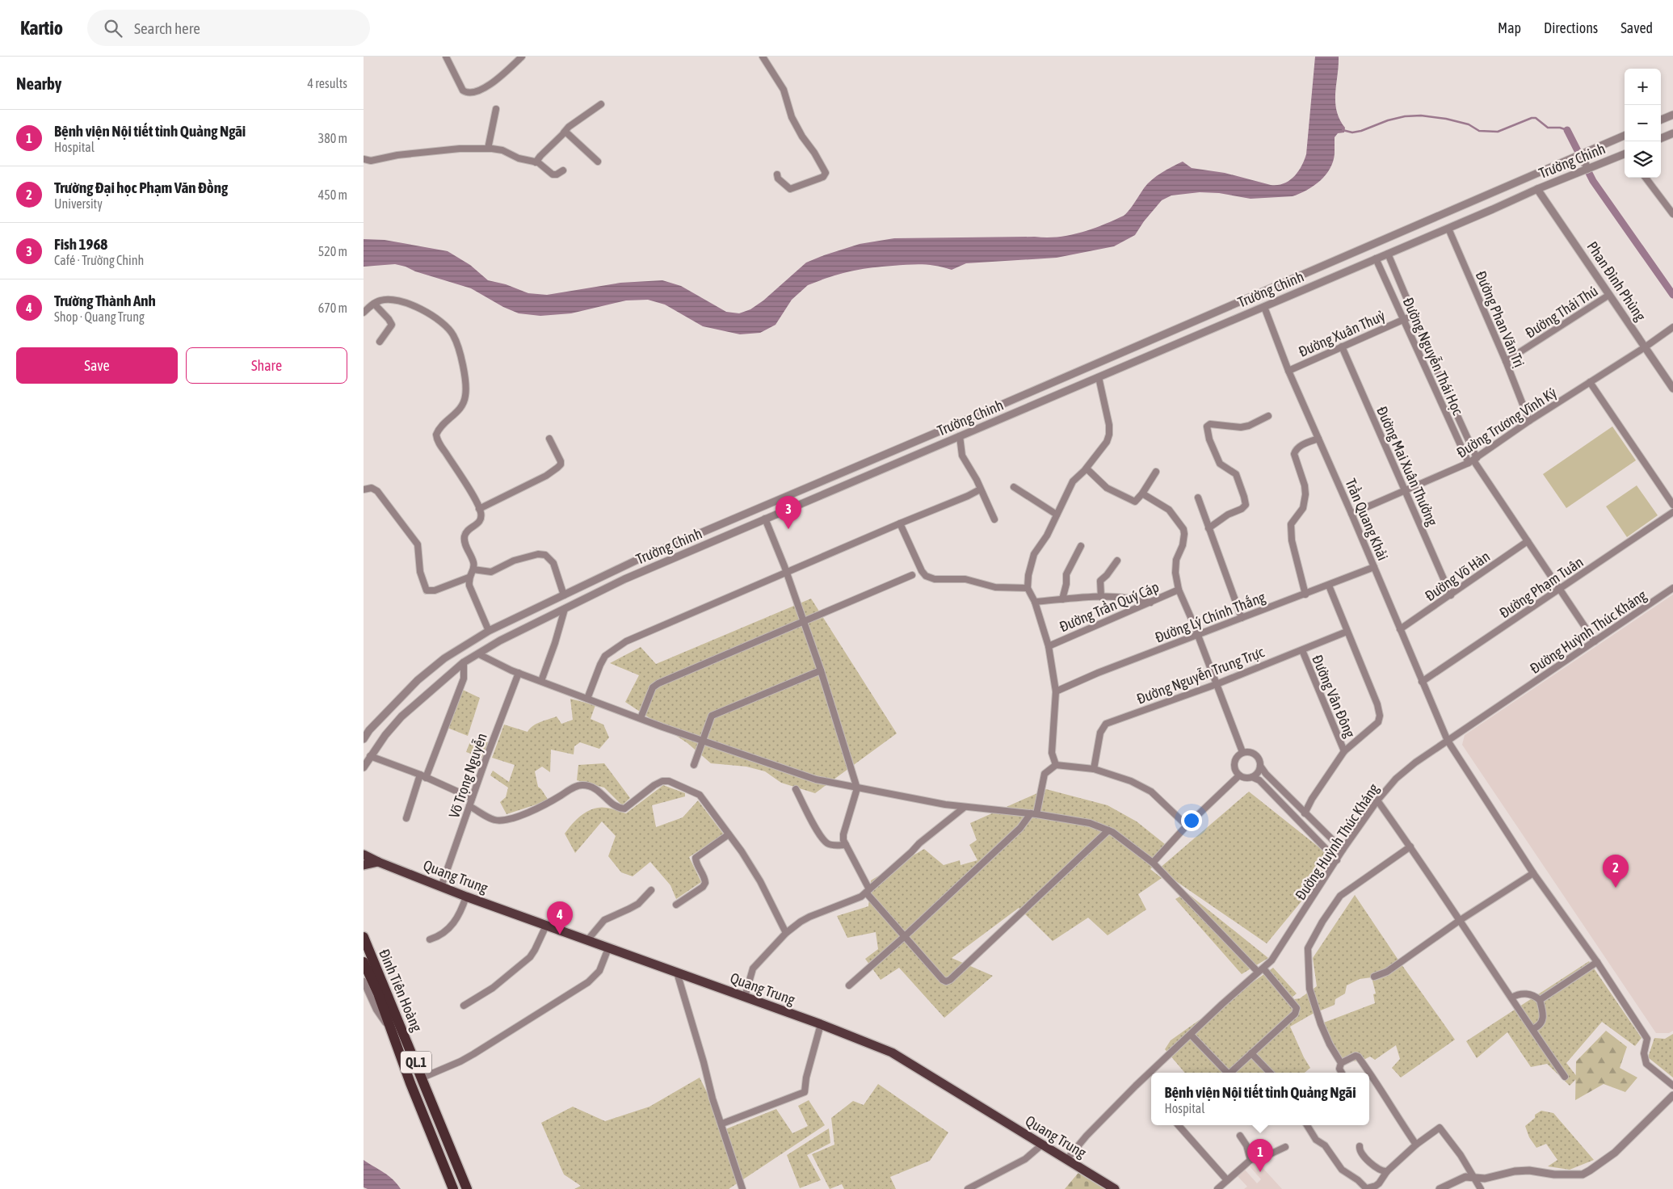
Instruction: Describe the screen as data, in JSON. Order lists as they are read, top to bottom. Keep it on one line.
{"streets":{"highway":["Đinh Tiên Hoàng","QL.1"],"main road":["Quang Trung"],"street":["Trường Chinh","Phan Đình Phùng","Đường Thái Thú","Đường Phan Văn Trị","Đường Xuân Thuỷ","Đường Nguyễn Thái Học","Đường Trương Vĩnh Ký","Đường Mai Xuân Thưởng","Trần Quang Khải","Đường Võ Hàn","Đường Phạm Tuân","Đường Trần Quý Cáp","Đường Lý Chính Thắng","Đường Huỳnh Thúc Kháng","Đường Nguyễn Trung Trực","Đường Vân Đông","Võ Trọng Nguyễn"]},"crossings":[["Trường Chinh","Phan Đình Phùng"],["Trường Chinh","Đường Phan Văn Trị"],["Trường Chinh","Đường Nguyễn Thái Học"],["Trường Chinh","Trần Quang Khải"],["Phan Đình Phùng","Đường Thái Thú"],["Phan Đình Phùng","Đường Trương Vĩnh Ký"],["Đường Thái Thú","Đường Phan Văn Trị"],["Đường Phan Văn Trị","Đường Trương Vĩnh Ký"],["Đường Xuân Thuỷ","Đường Nguyễn Thái Học"],["Đường Xuân Thuỷ","Đường Mai Xuân Thưởng"],["Đường Xuân Thuỷ","Trần Quang Khải"],["Đường Nguyễn Thái Học","Đường Trương Vĩnh Ký"],["Đường Nguyễn Thái Học","Đường Võ Hàn"],["Đường Nguyễn Thái Học","Đường Phạm Tuân"],["Đường Nguyễn Thái Học","Đường Huỳnh Thúc Kháng"],["Đường Trương Vĩnh Ký","Đường Mai Xuân Thưởng"],["Đường Trương Vĩnh Ký","Trần Quang Khải"],["Đường Mai Xuân Thưởng","Đường Võ Hàn"],["Trần Quang Khải","Đường Võ Hàn"],["Trần Quang Khải","Đường Phạm Tuân"],["Trần Quang Khải","Đường Lý Chính Thắng"],["Trần Quang Khải","Đường Huỳnh Thúc Kháng"],["Đường Huỳnh Thúc Kháng","Quang Trung"],["Đường Nguyễn Trung Trực","Đường Vân Đông"],["Võ Trọng Nguyễn","Quang Trung"]],"page":{"header":"Kartio","search":"Search here","nav":["Map","Directions","Saved"],"heading":["Nearby","4 results"],"map_buttons":["+","−"],"list":[{"mark":"1","name":"Bệnh viện Nội tiết tỉnh Quảng Ngãi","note":"Hospital","value":"380 m"},{"mark":"2","name":"Trường Đại học Phạm Văn Đồng","note":"University","value":"450 m"},{"mark":"3","name":"Fish 1968","note":"Café · Trường Chinh","value":"520 m"},{"mark":"4","name":"Trường Thành Anh","note":"Shop · Quang Trung","value":"670 m"}],"buttons":["Save","Share"],"pins":["3","2","4","1"],"popup":["Bệnh viện Nội tiết tỉnh Quảng Ngãi","Hospital"]}}
